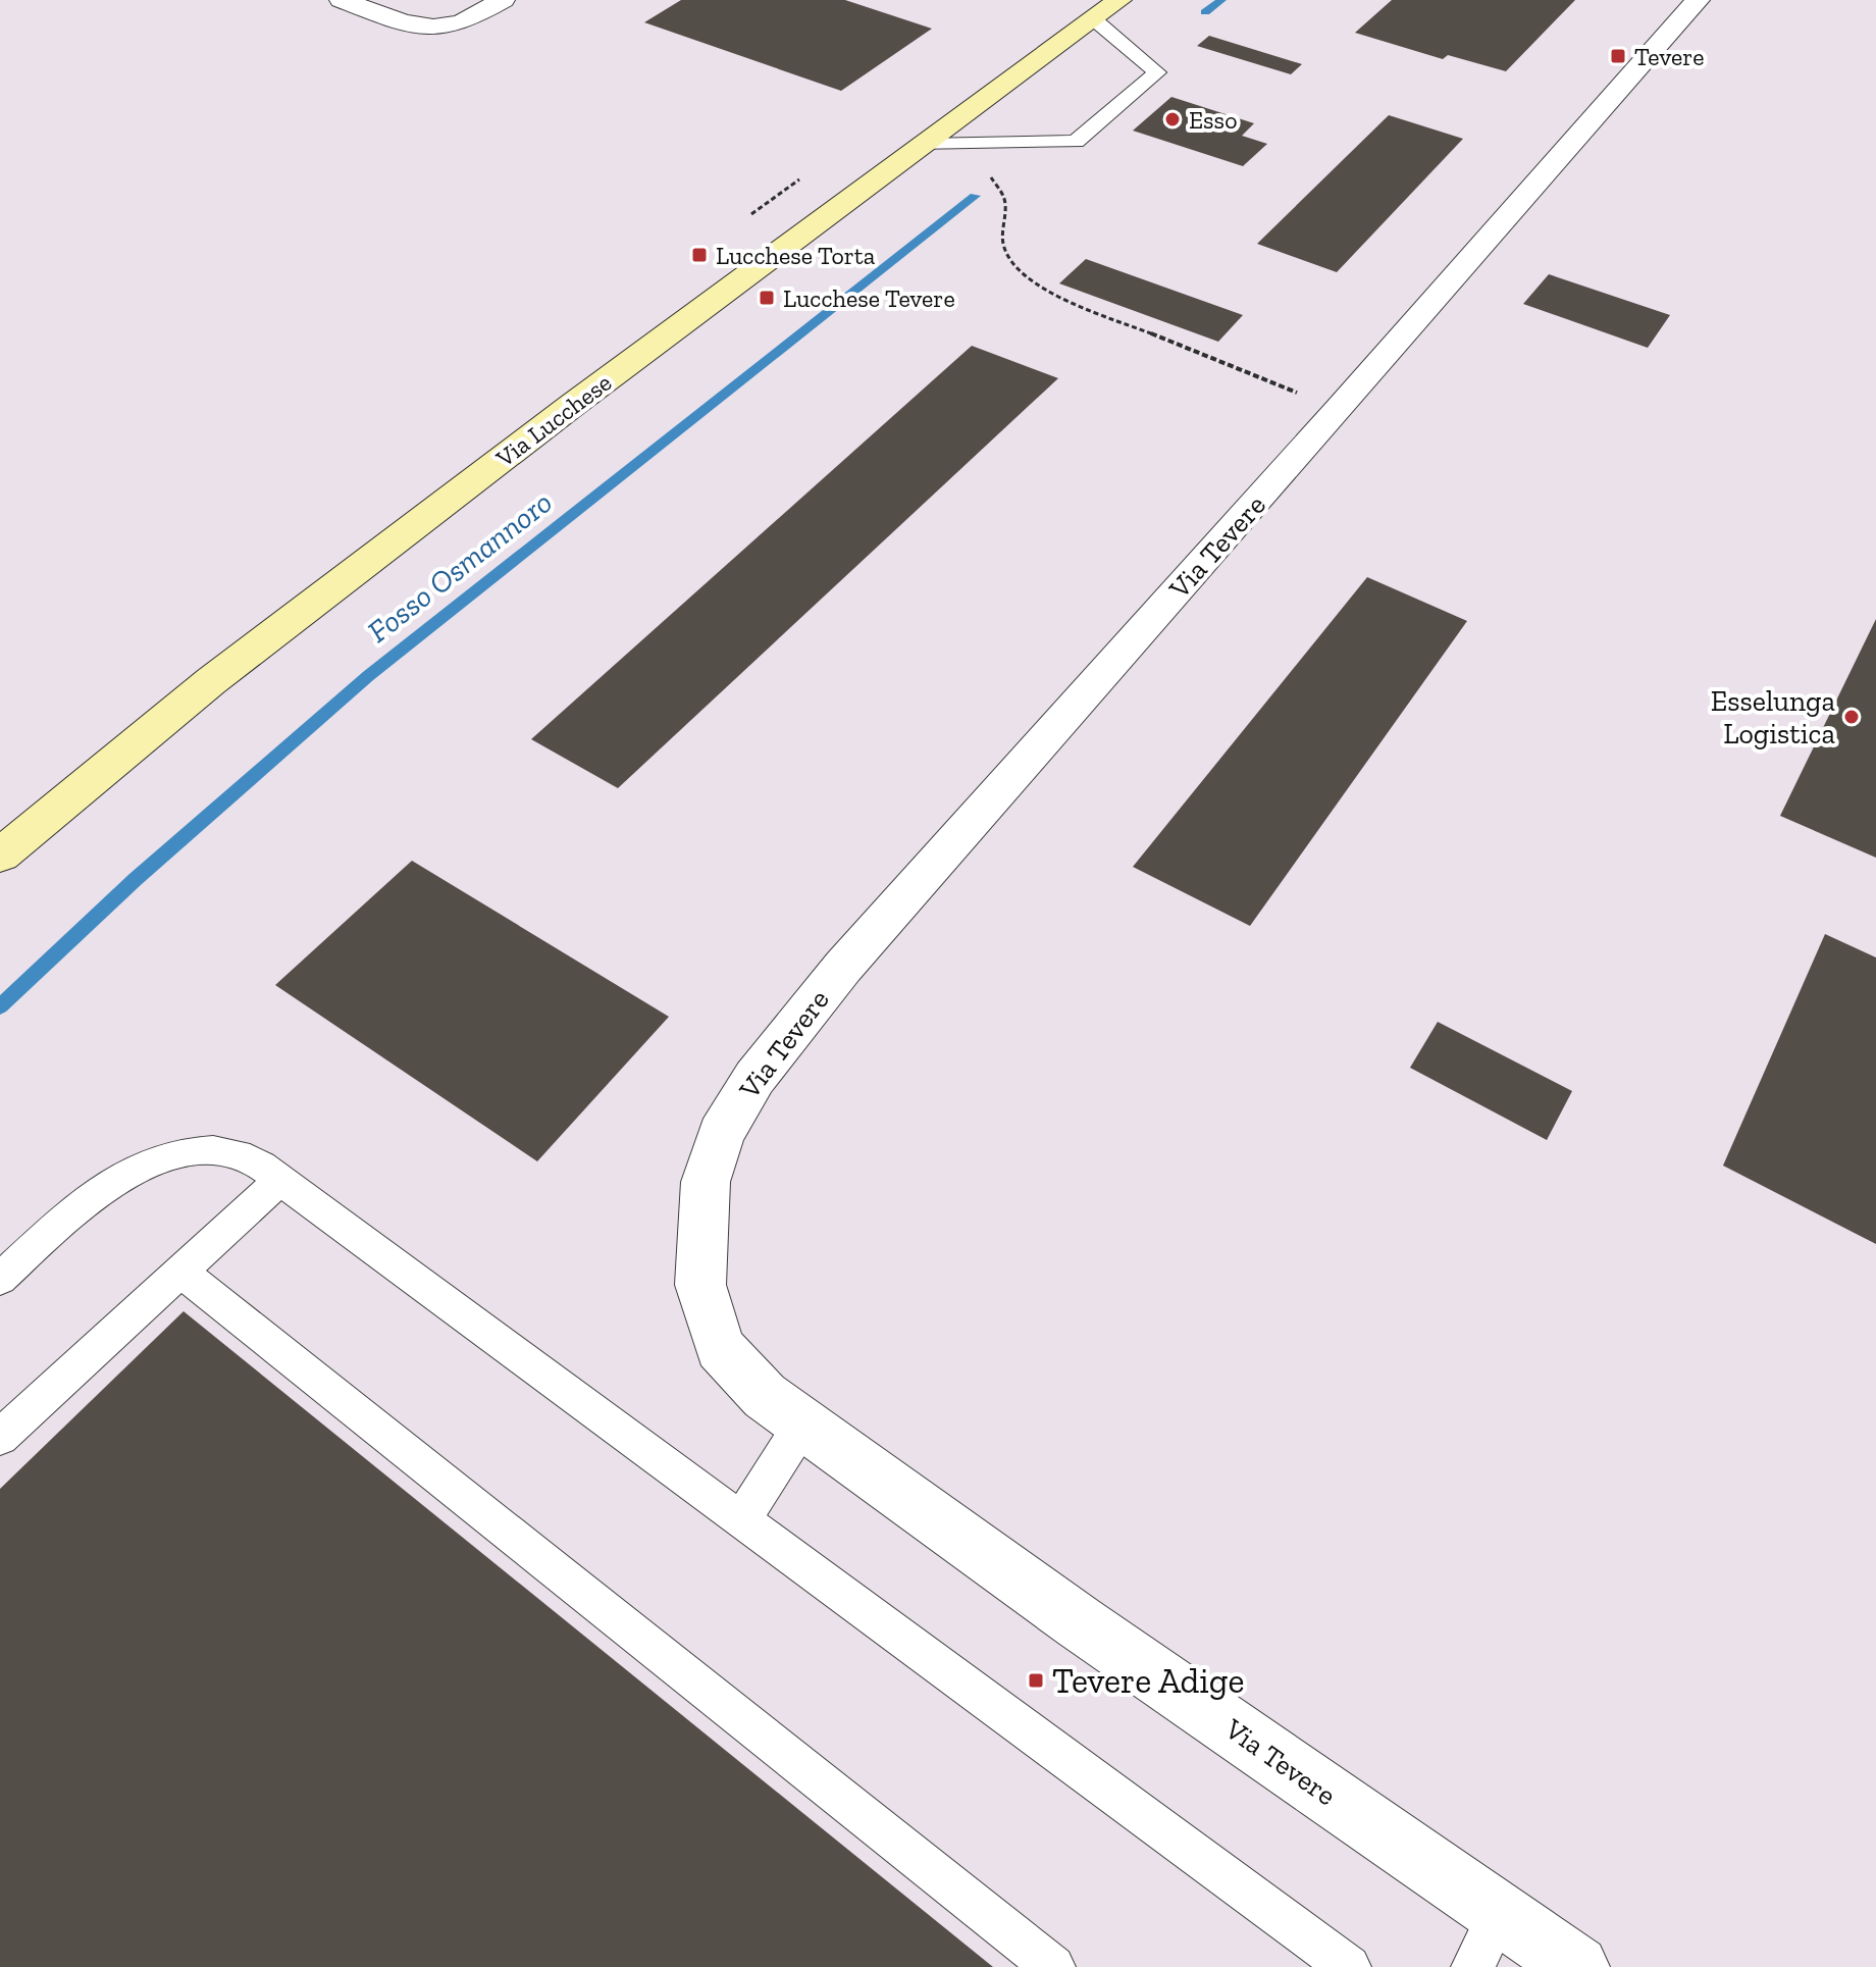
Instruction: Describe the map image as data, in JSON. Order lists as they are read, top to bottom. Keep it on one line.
{"streets":{"main road":["Via Lucchese"],"street":["Via Tevere"]},"water":["Fosso Osmannoro"],"places":{"transit":["Tevere","Lucchese Torta","Lucchese Tevere","Tevere Adige"],"other":["Esso","Esselunga Logistica"]}}
